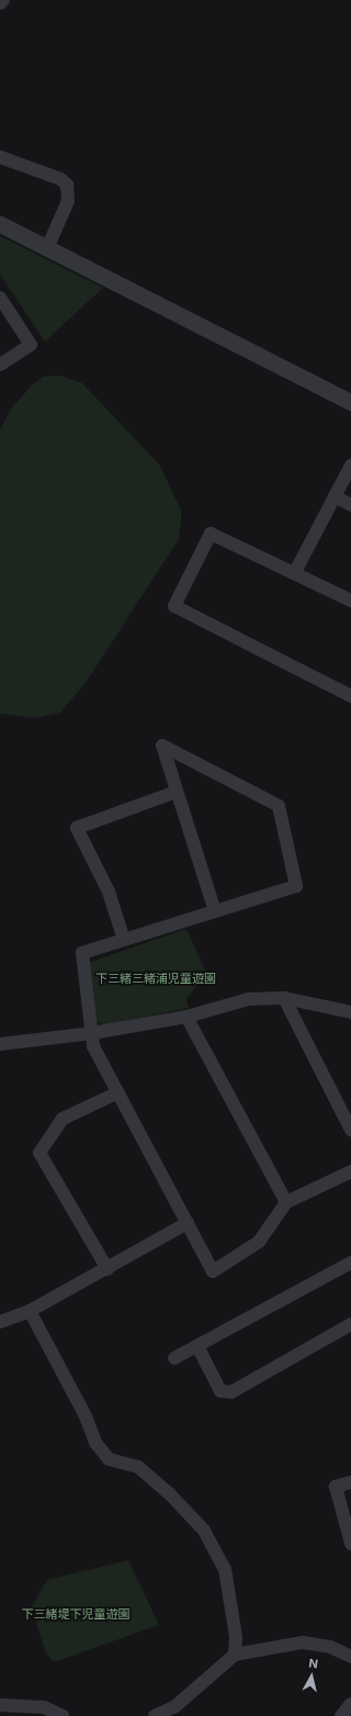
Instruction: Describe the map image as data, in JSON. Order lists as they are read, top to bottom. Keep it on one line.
{"parks":["下三緒三緒浦児童遊園","下三緒堤下児童遊園"],"north":"top"}
